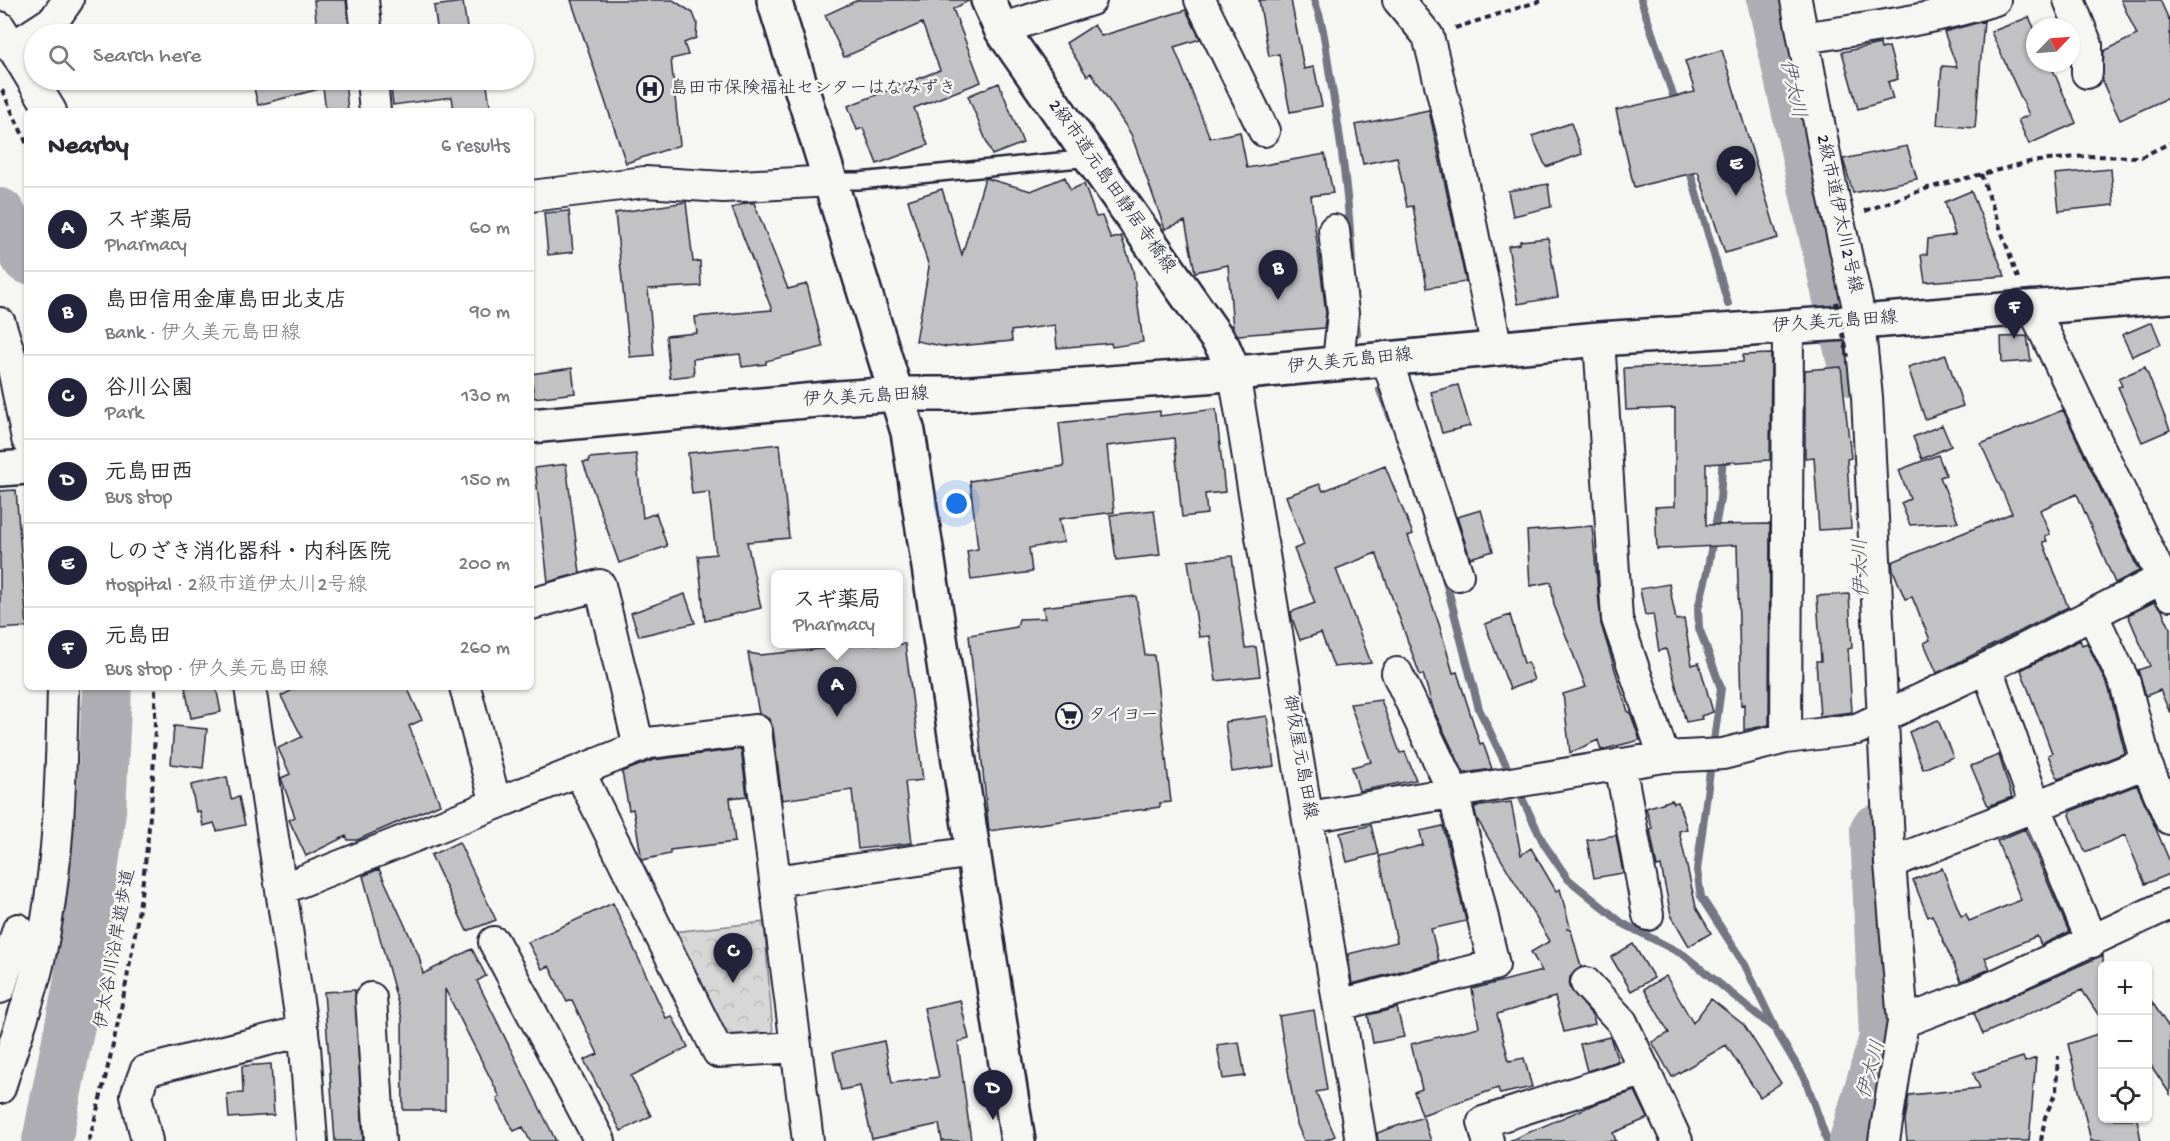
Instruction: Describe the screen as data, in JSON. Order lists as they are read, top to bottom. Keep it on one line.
{"streets":{"main road":["2級市道元島田静居寺橋線","伊久美元島田線"],"street":["2級市道伊太川2号線","御仮屋元島田線"],"path":["伊太谷川沿岸遊歩道"]},"crossings":[["2級市道元島田静居寺橋線","伊久美元島田線"],["2級市道元島田静居寺橋線","御仮屋元島田線"],["2級市道伊太川2号線","伊久美元島田線"],["伊久美元島田線","御仮屋元島田線"]],"water":["伊太川"],"places":{"hospital":["島田市保険福祉センターはなみずき"],"supermarket":["タイヨー"]},"north":"top right","page":{"search":"Search here","heading":["Nearby","6 results"],"pins":["E","B","F","A","C","D"],"list":[{"mark":"A","name":"スギ薬局","note":"Pharmacy","value":"60 m"},{"mark":"B","name":"島田信用金庫島田北支店","note":"Bank · 伊久美元島田線","value":"90 m"},{"mark":"C","name":"谷川公園","note":"Park","value":"130 m"},{"mark":"D","name":"元島田西","note":"Bus stop","value":"150 m"},{"mark":"E","name":"しのざき消化器科・内科医院","note":"Hospital · 2級市道伊太川2号線","value":"200 m"},{"mark":"F","name":"元島田","note":"Bus stop · 伊久美元島田線","value":"260 m"}],"popup":["スギ薬局","Pharmacy"],"map_buttons":["+","−"]}}
